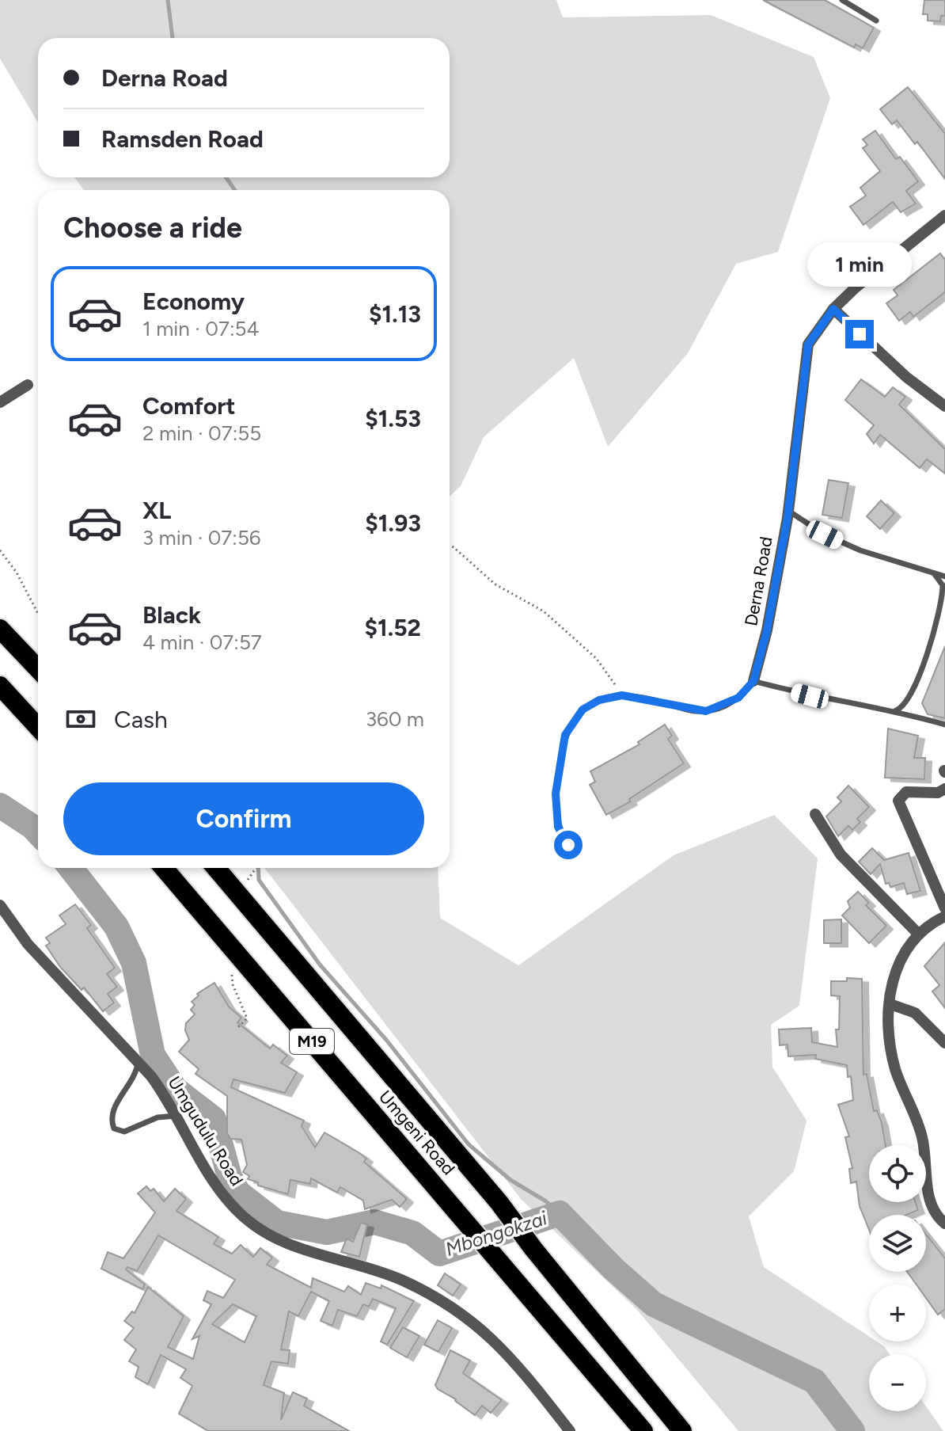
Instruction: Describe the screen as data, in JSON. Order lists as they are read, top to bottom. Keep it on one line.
{"streets":{"highway":["M19","Umgeni Road"],"street":["Derna Road","Umgudulu Road"]},"water":["Mbongokzai"],"page":{"banner":["Derna Road","Ramsden Road"],"heading":"Choose a ride","bubble":"1 min","list":[{"name":"Economy","note":"1 min · 07:54","value":"$1.13"},{"name":"Comfort","note":"2 min · 07:55","value":"$1.53"},{"name":"XL","note":"3 min · 07:56","value":"$1.93"},{"name":"Black","note":"4 min · 07:57","value":"$1.52"}],"pay":["Cash","360 m"],"buttons":"Confirm","map_buttons":["+","−"]}}
